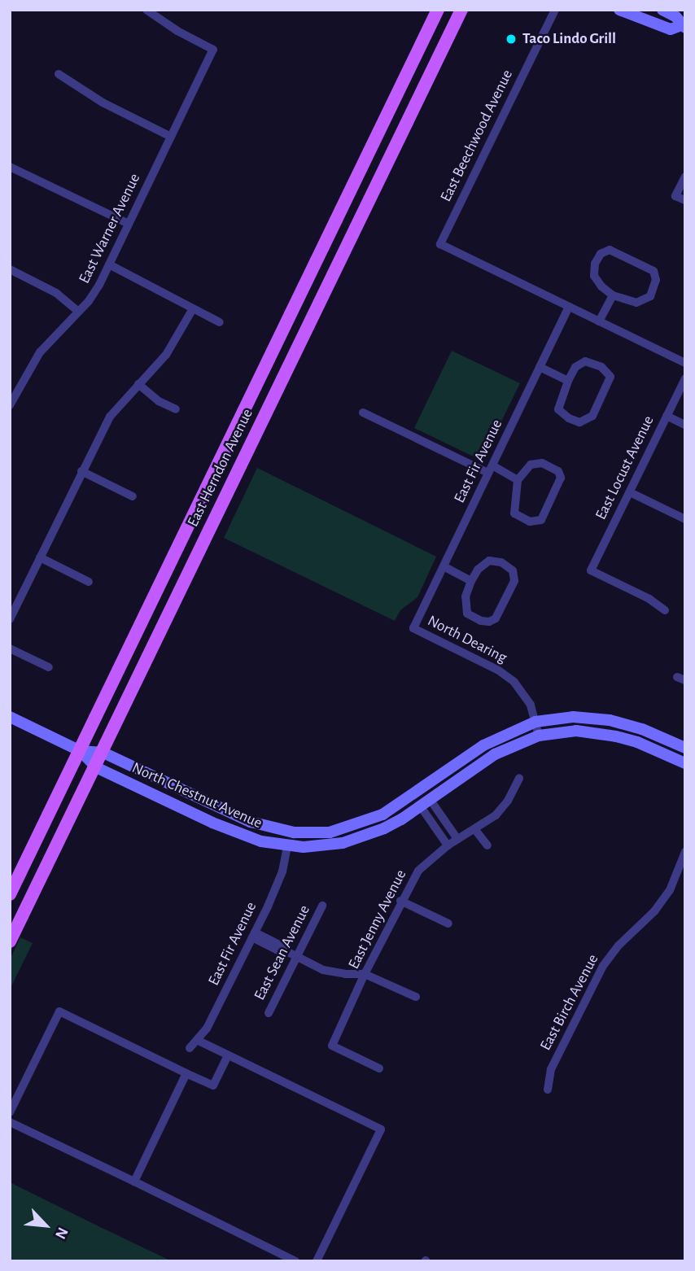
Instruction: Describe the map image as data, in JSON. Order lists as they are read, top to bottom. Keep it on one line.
{"streets":{"main road":["East Herndon Avenue","North Chestnut Avenue"],"street":["East Beechwood Avenue","East Warner Avenue","East Fir Avenue","East Locust Avenue","North Dearing","East Jenny Avenue","East Sean Avenue","East Birch Avenue"]},"crossings":[["East Beechwood Avenue","East Fir Avenue"],["East Fir Avenue","North Dearing"],["East Fir Avenue","North Chestnut Avenue"],["East Herndon Avenue","North Chestnut Avenue"],["North Dearing","North Chestnut Avenue"]],"places":["Taco Lindo Grill"],"north":"bottom right"}
